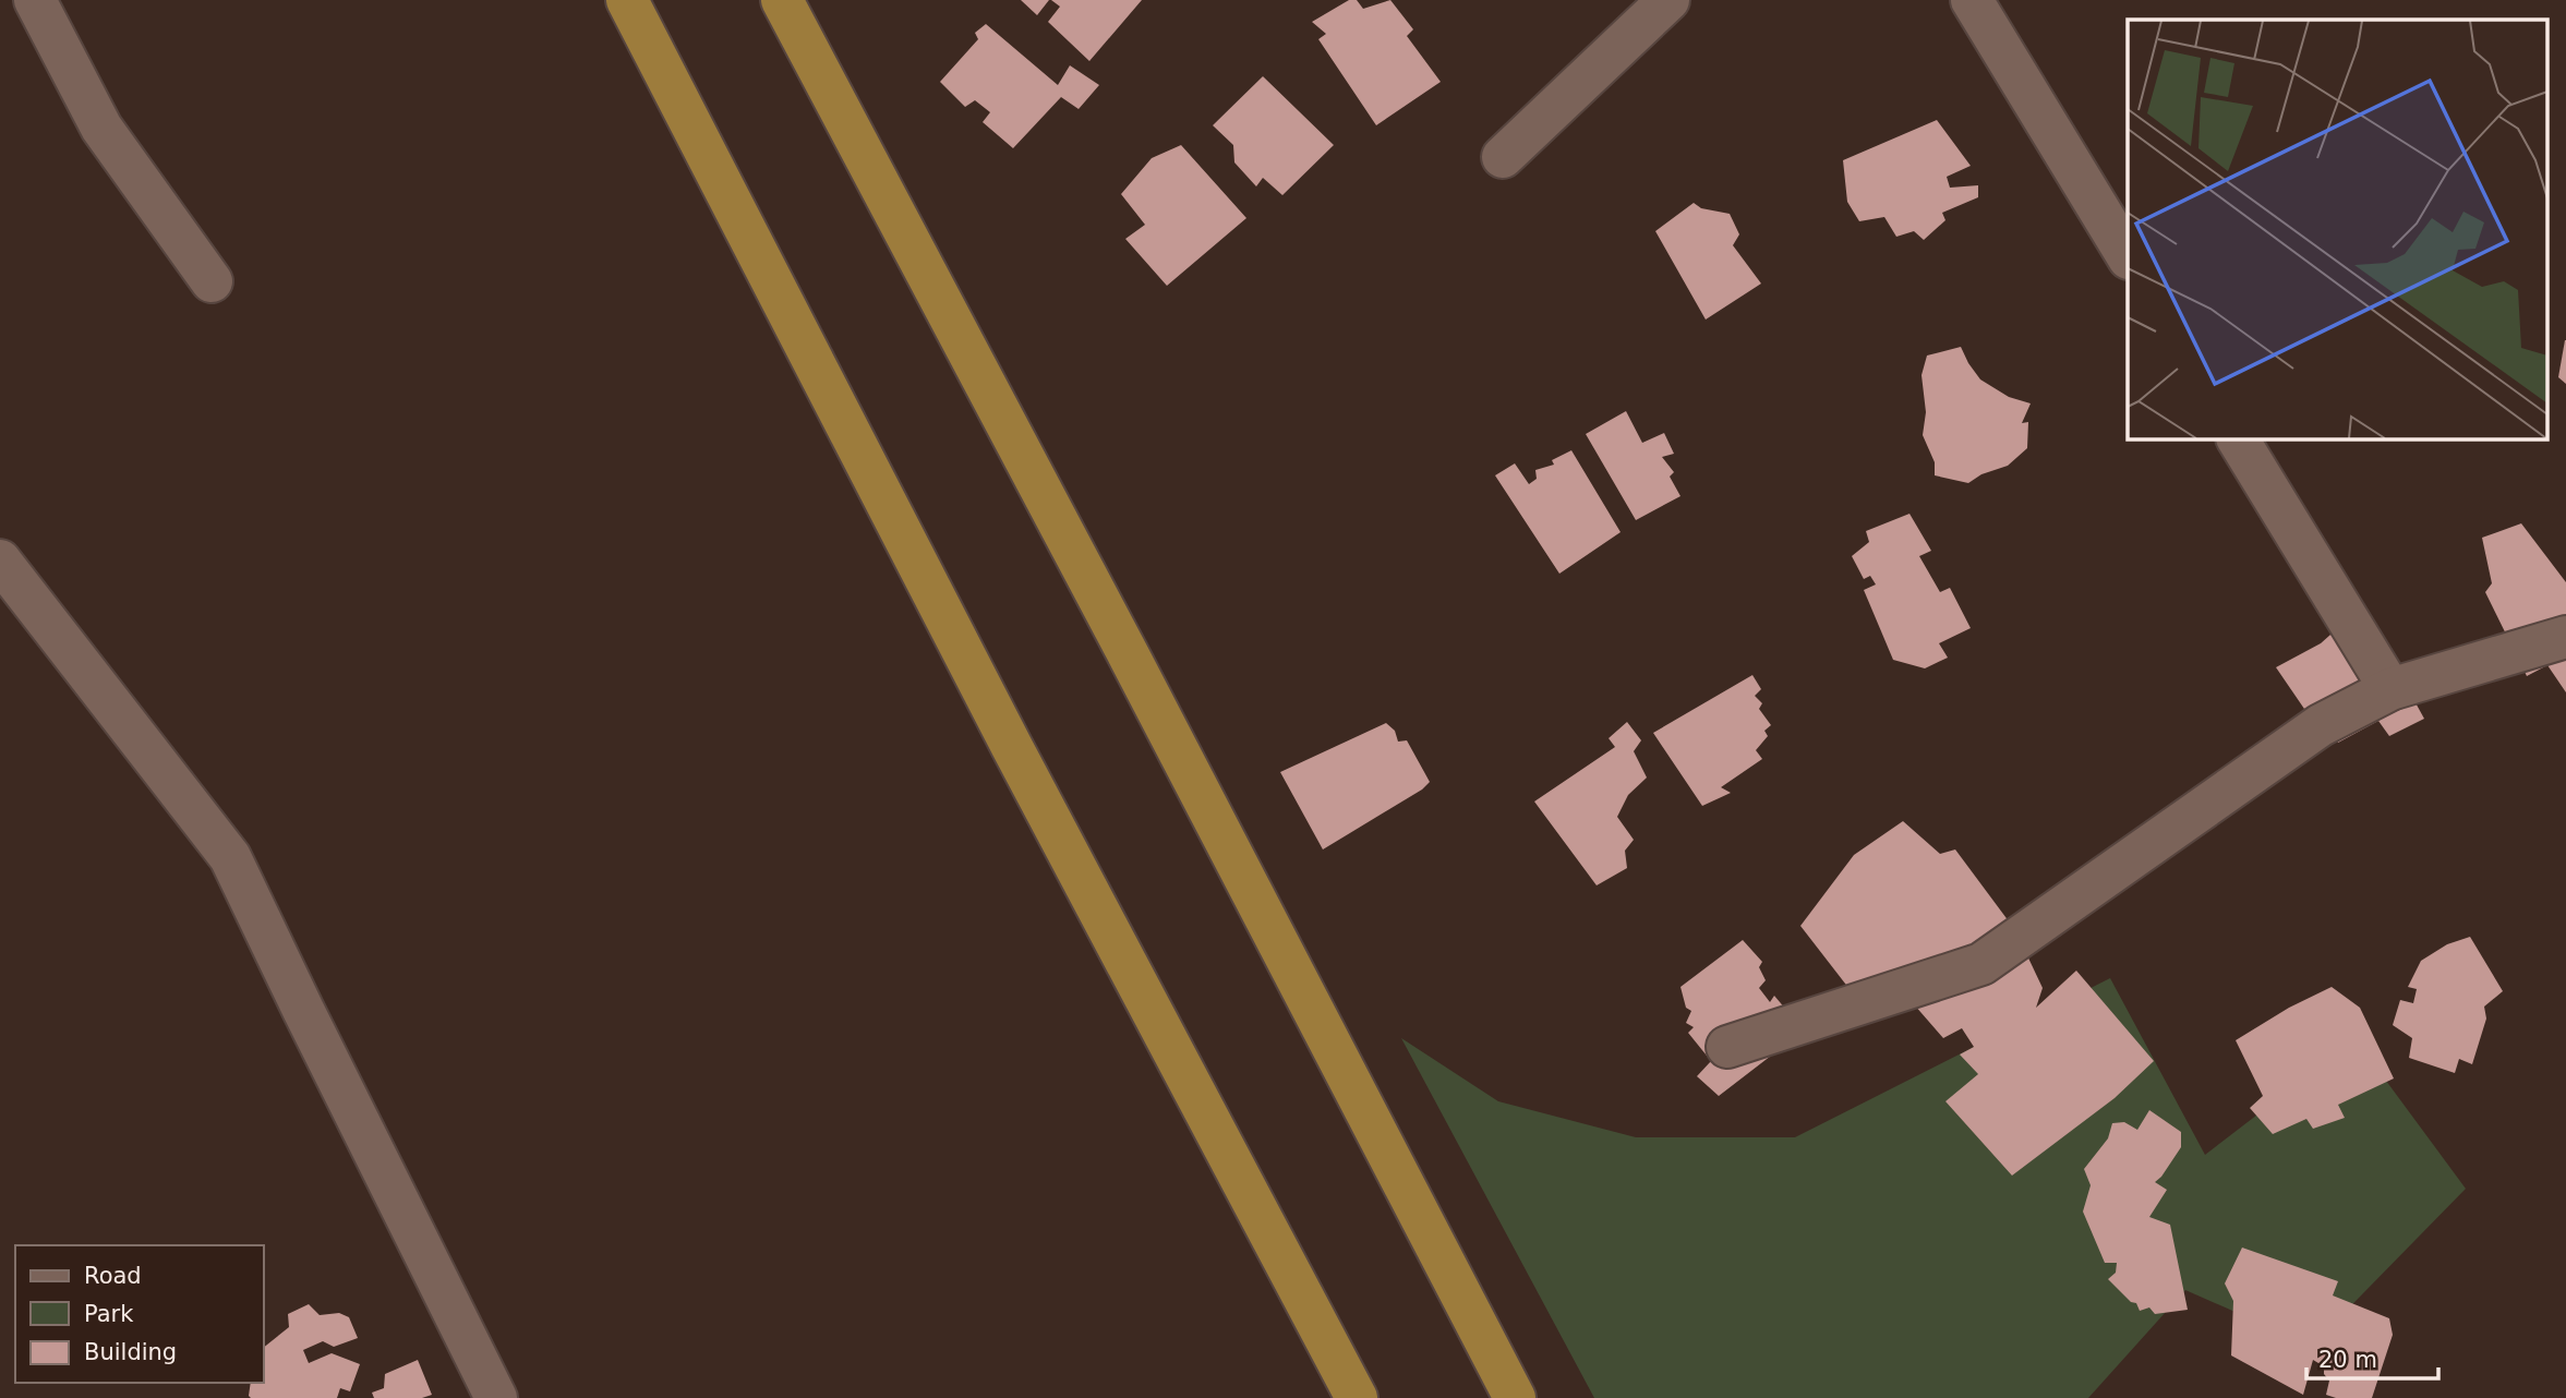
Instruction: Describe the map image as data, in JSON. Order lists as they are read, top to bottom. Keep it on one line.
{"legend":["Road","Park","Building"],"scale_bar":"20 m"}
